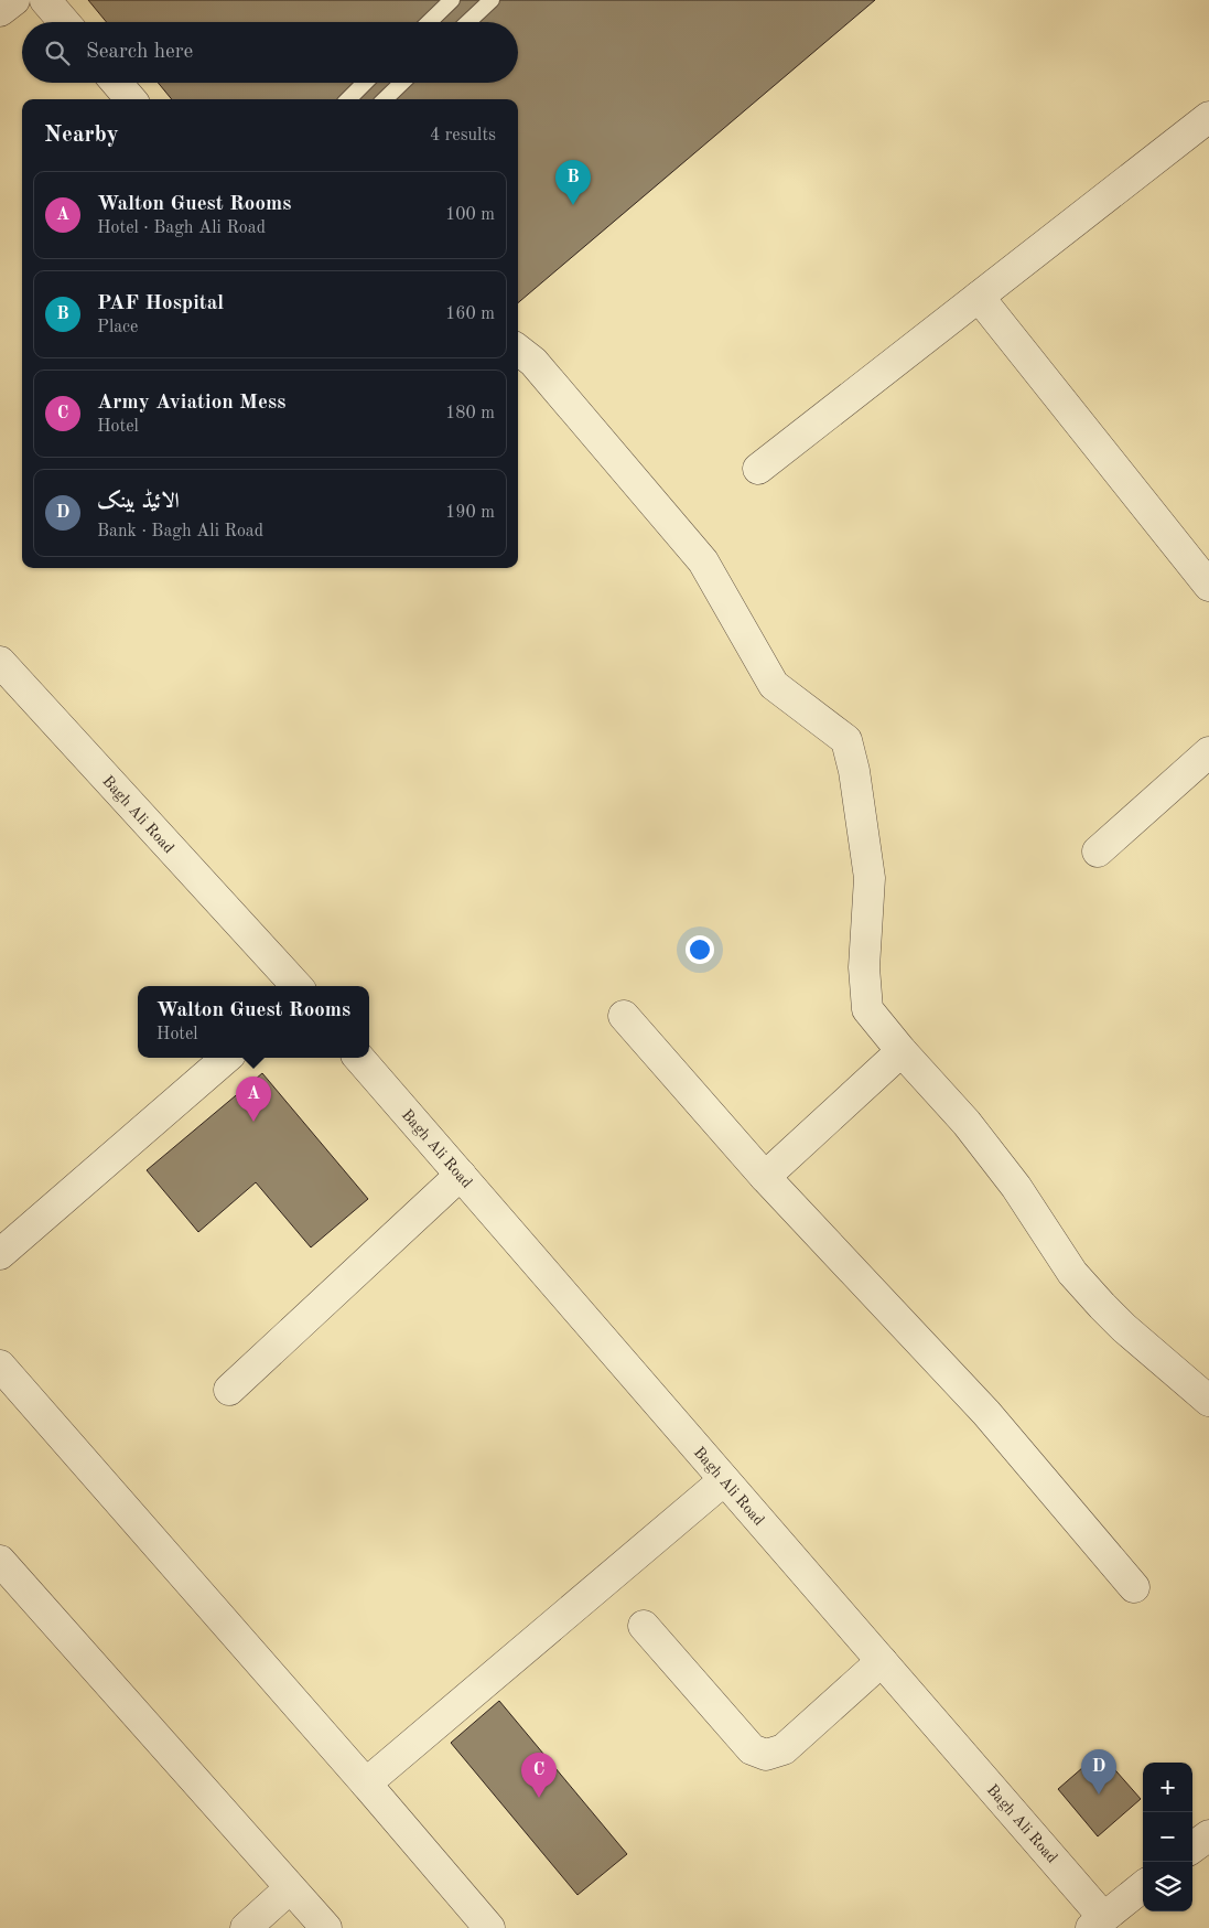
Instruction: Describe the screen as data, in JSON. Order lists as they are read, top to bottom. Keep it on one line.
{"streets":{"street":["Bagh Ali Road"]},"page":{"search":"Search here","heading":["Nearby","4 results"],"pins":["B","A","D","C"],"list":[{"mark":"A","name":"Walton Guest Rooms","note":"Hotel · Bagh Ali Road","value":"100 m"},{"mark":"B","name":"PAF Hospital","note":"Place","value":"160 m"},{"mark":"C","name":"Army Aviation Mess","note":"Hotel","value":"180 m"},{"mark":"D","name":"الائیڈ بینک","note":"Bank · Bagh Ali Road","value":"190 m"}],"popup":["Walton Guest Rooms","Hotel"],"map_buttons":["+","−"]}}
